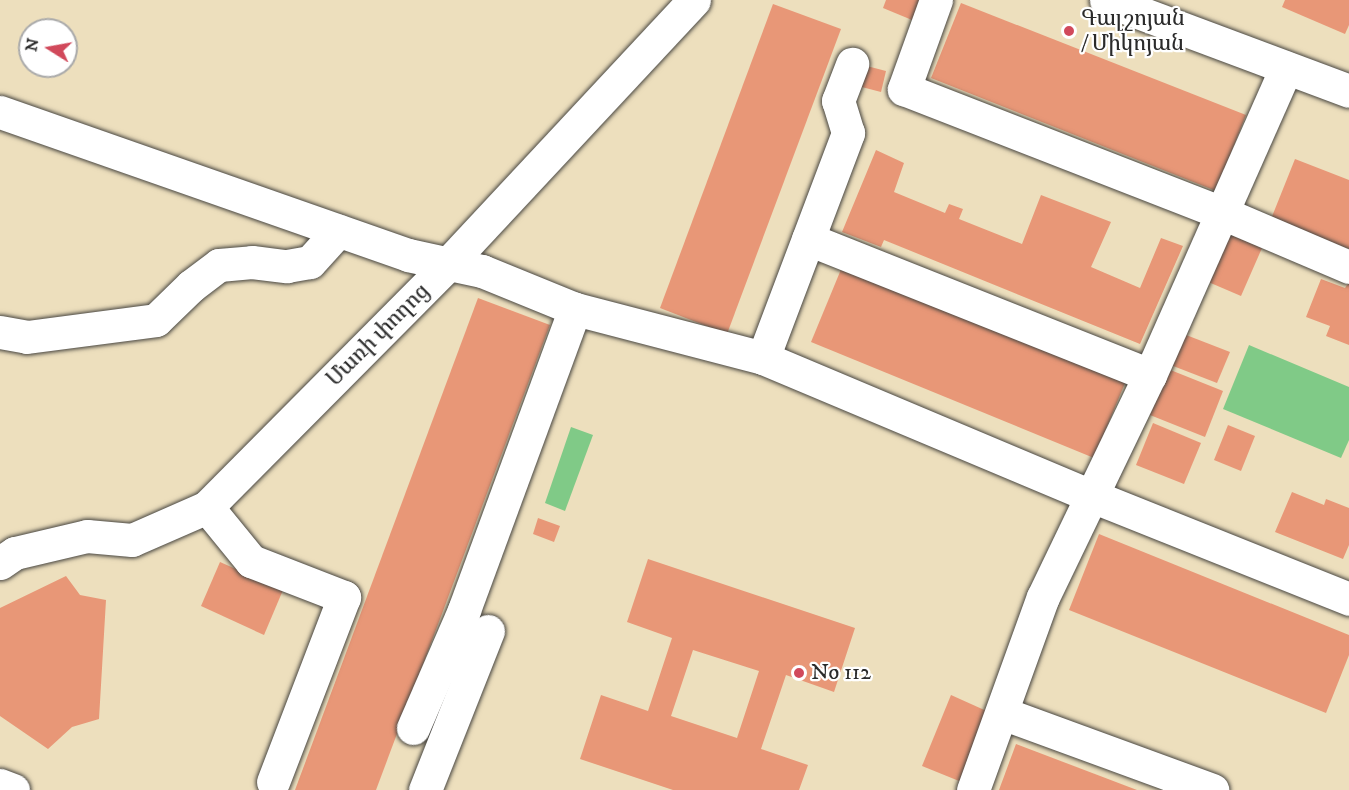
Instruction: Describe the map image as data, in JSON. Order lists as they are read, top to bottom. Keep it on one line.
{"streets":{"street":["Մառի փողոց"]},"places":["Գալշոյան / Միկոյան","No 112"],"north":"left"}
